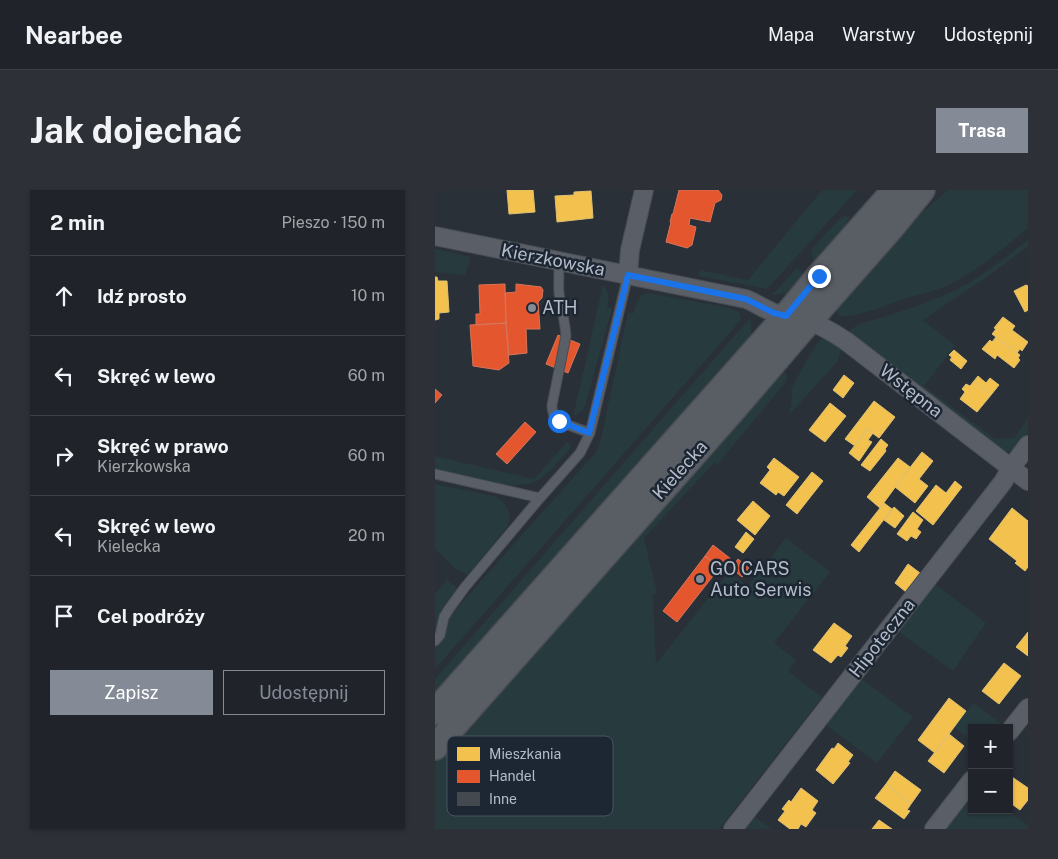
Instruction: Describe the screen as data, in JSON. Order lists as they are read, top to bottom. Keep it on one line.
{"streets":{"main road":["Kielecka"],"street":["Kierzkowska","Wstępna","Hipoteczna"]},"crossings":[["Kierzkowska","Wstępna"],["Kierzkowska","Kielecka"],["Wstępna","Kielecka"],["Wstępna","Hipoteczna"]],"places":["ATH","GO CARS Auto Serwis"],"legend":["Mieszkania","Handel","Inne"],"page":{"header":"Nearbee","nav":["Mapa","Warstwy","Udostępnij"],"buttons":["Trasa",["Zapisz","Udostępnij"]],"title":"Jak dojechać","heading":["2 min","Pieszo · 150 m"],"list":[["Idź prosto","10 m"],["Skręć w lewo","60 m"],["Skręć w prawo","Kierzkowska","60 m"],["Skręć w lewo","Kielecka","20 m"],"Cel podróży"],"map_buttons":["+","−"]}}
